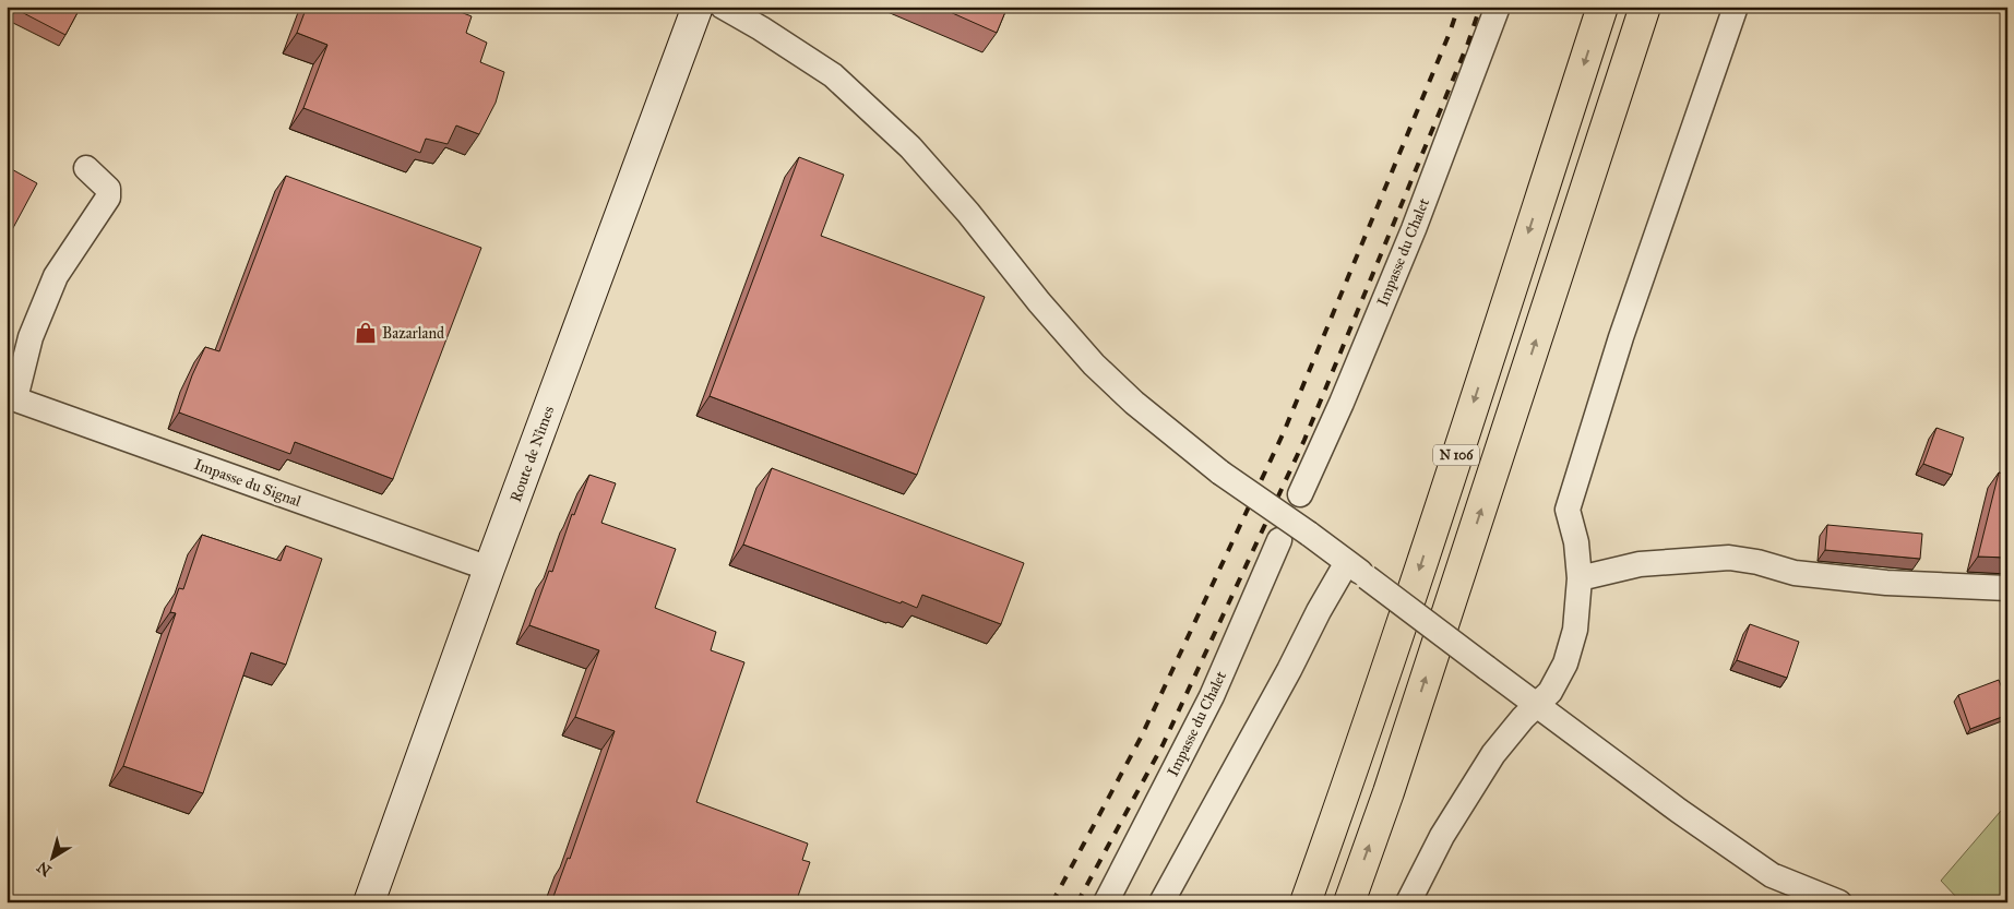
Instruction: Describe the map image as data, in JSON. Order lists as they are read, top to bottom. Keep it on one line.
{"streets":{"highway":["N 106"],"main road":["Route de Nîmes"],"street":["Impasse du Chalet","Impasse du Signal"]},"crossings":[["Route de Nîmes","Impasse du Signal"]],"places":{"shop":["Bazarland"]},"north":"bottom left"}
